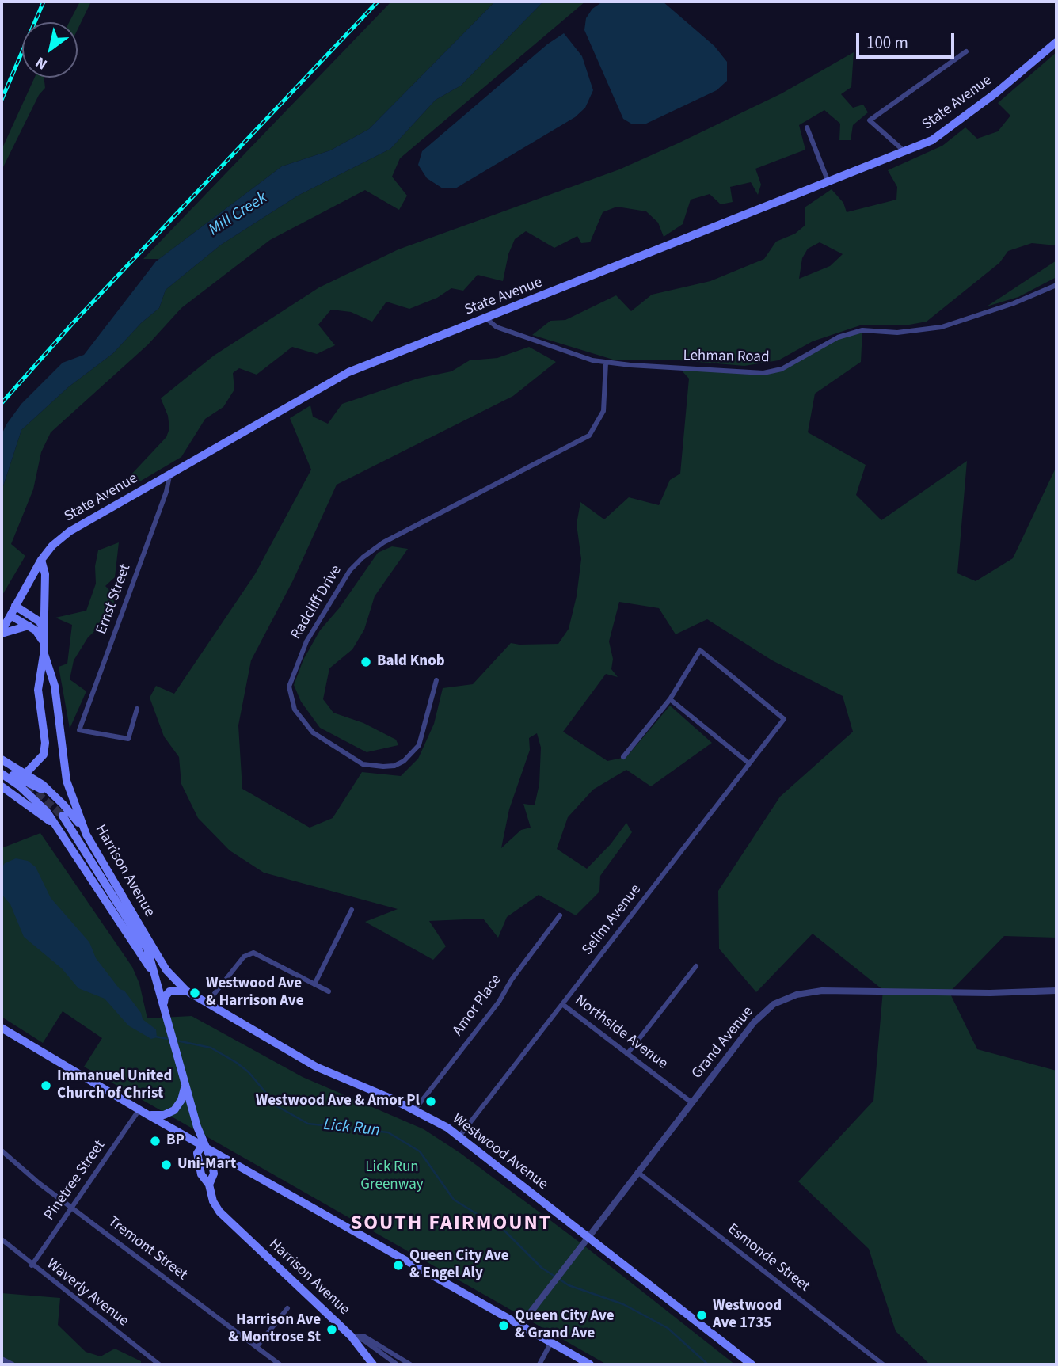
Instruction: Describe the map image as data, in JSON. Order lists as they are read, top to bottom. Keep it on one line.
{"streets":{"main road":["State Avenue","Harrison Avenue","Westwood Avenue"],"street":["Lehman Road","Ernst Street","Radcliff Drive","Selim Avenue","Amor Place","Northside Avenue","Grand Avenue","Pinetree Street","Tremont Street","Esmonde Street","Waverly Avenue"]},"crossings":[["State Avenue","Lehman Road"],["State Avenue","Ernst Street"],["State Avenue","Harrison Avenue"],["Lehman Road","Radcliff Drive"],["Harrison Avenue","Westwood Avenue"],["Selim Avenue","Northside Avenue"],["Selim Avenue","Westwood Avenue"],["Amor Place","Westwood Avenue"],["Northside Avenue","Grand Avenue"],["Grand Avenue","Westwood Avenue"],["Grand Avenue","Esmonde Street"],["Pinetree Street","Tremont Street"],["Pinetree Street","Waverly Avenue"]],"districts":["SOUTH FAIRMOUNT"],"water":["Mill Creek","Lick Run"],"parks":["Lick Run Greenway"],"places":["Bald Knob","Westwood Ave & Harrison Ave","Immanuel United Church of Christ","Westwood Ave & Amor Pl","BP","Uni-Mart","Queen City Ave & Engel Aly","Westwood Ave 1735","Queen City Ave & Grand Ave","Harrison Ave & Montrose St"],"scale_bar":"100 m","north":"bottom left"}
